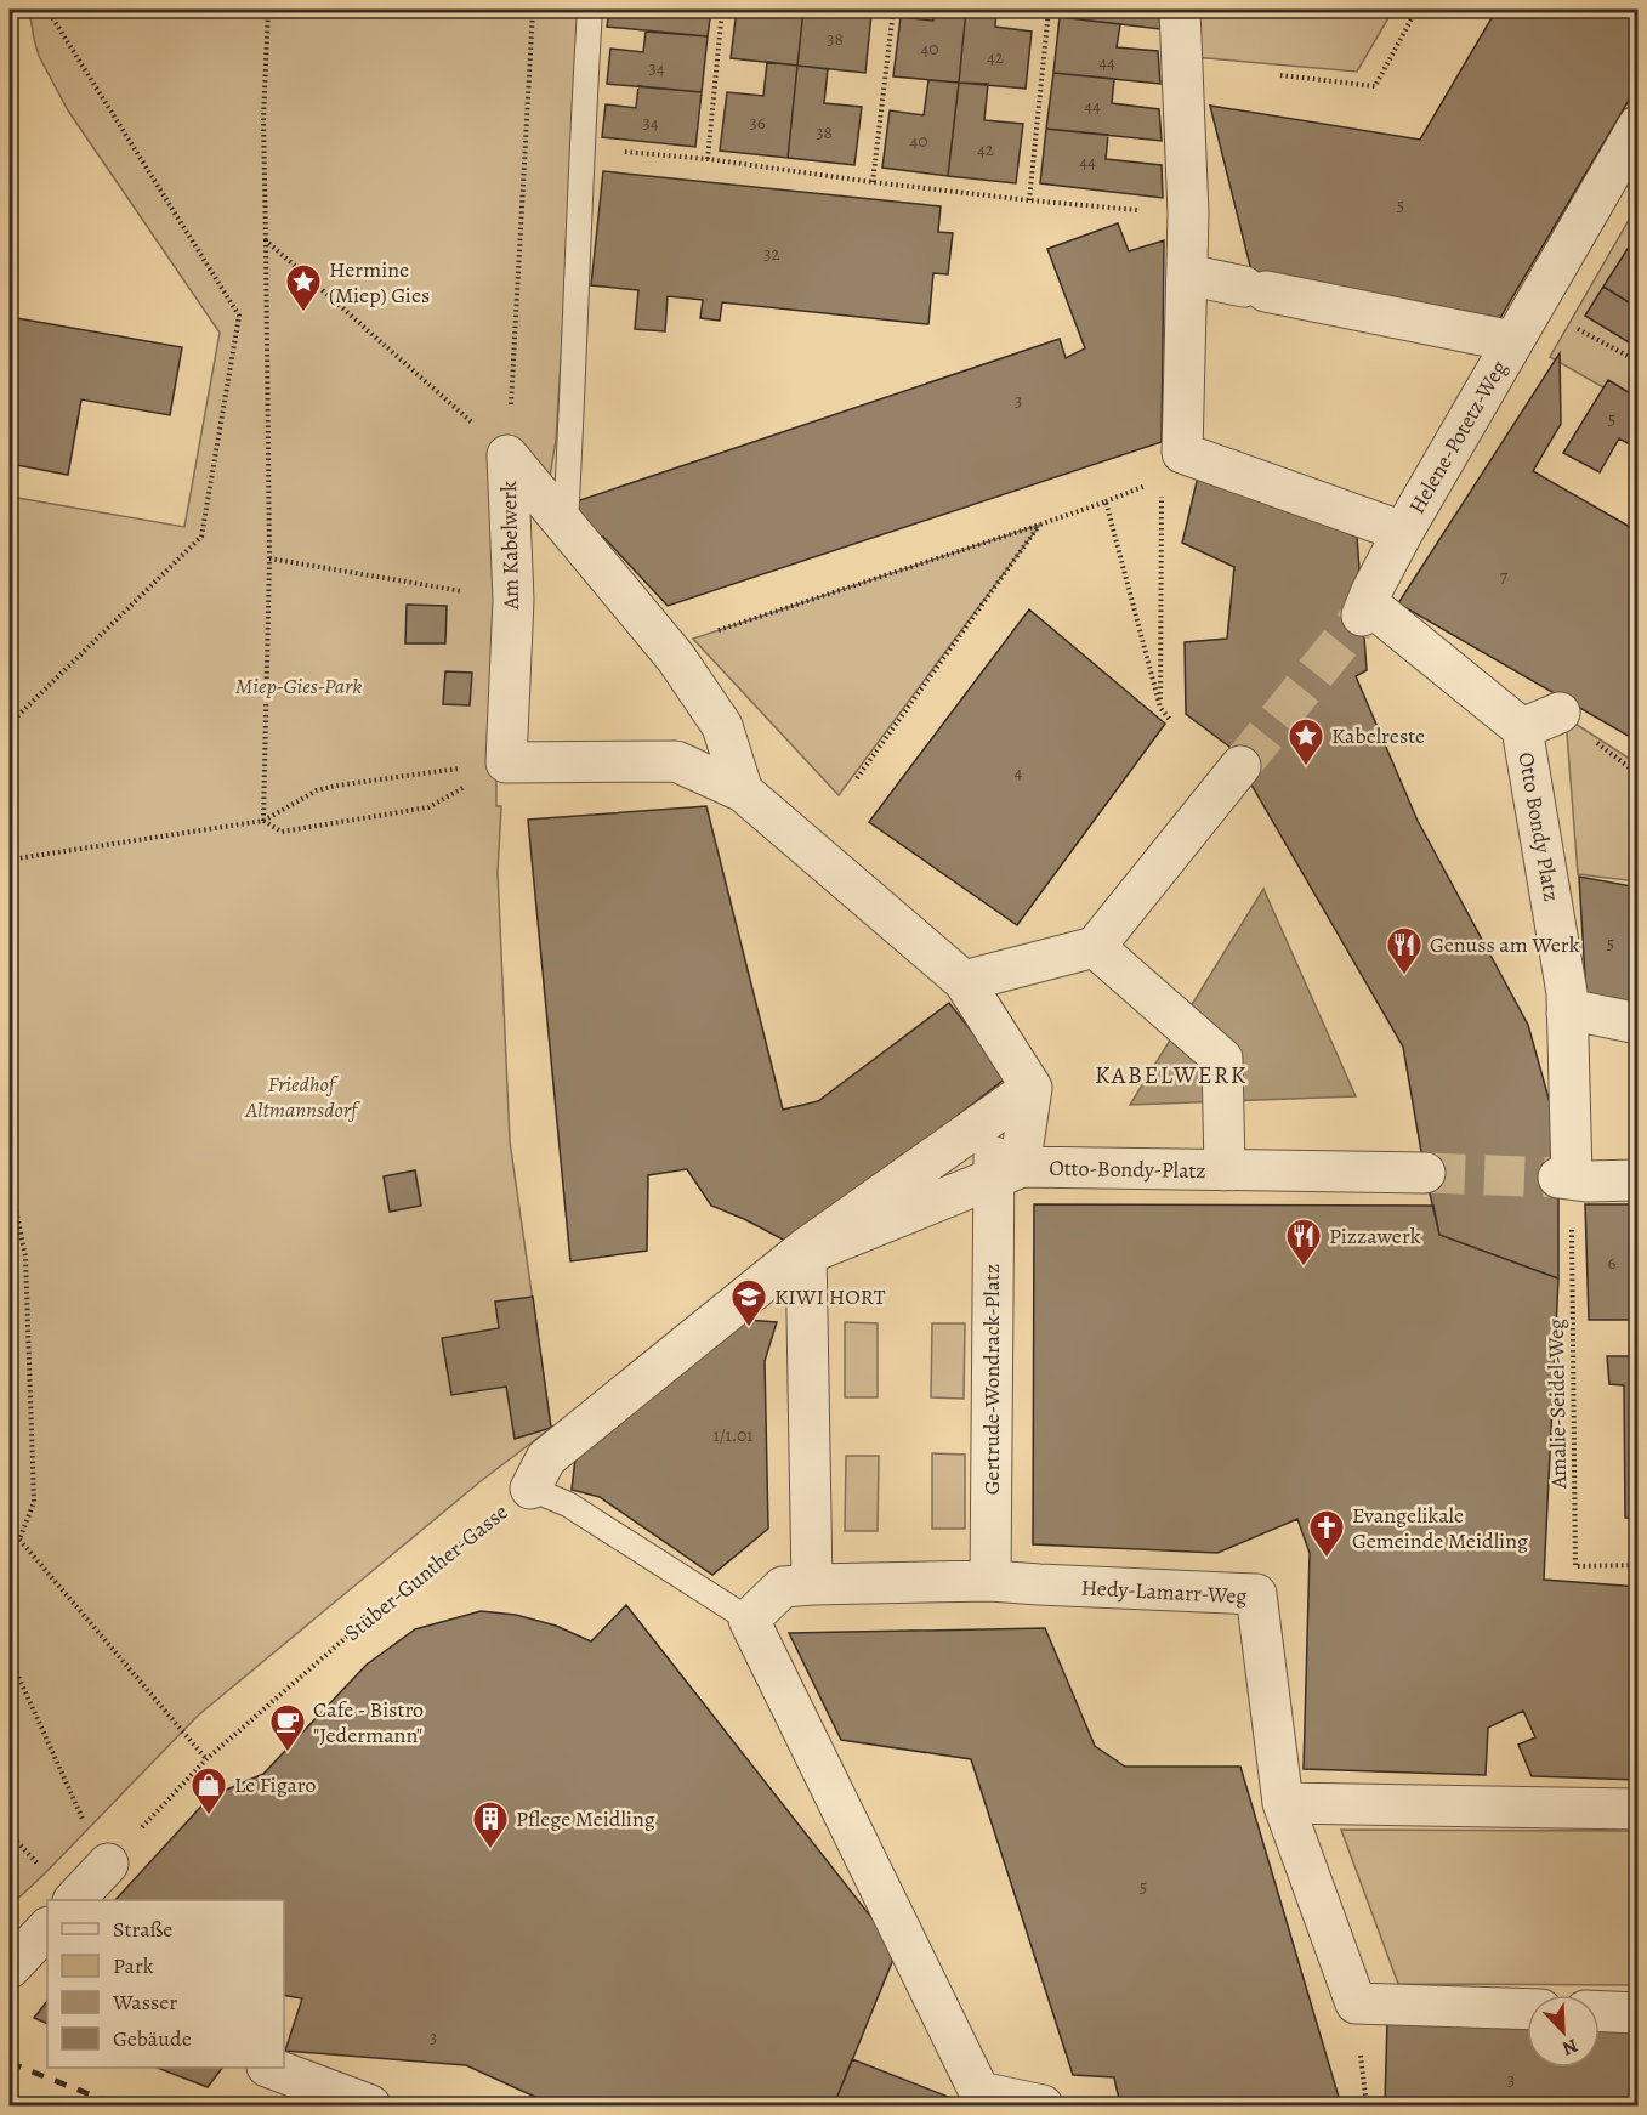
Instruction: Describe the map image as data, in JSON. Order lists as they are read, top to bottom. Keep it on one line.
{"streets":{"street":["Helene-Potetz-Weg","Am Kabelwerk","Otto Bondy Platz","Otto-Bondy-Platz","Gertrude-Wondrack-Platz","Stüber-Gunther-Gasse","Hedy-Lamarr-Weg"],"path":["Amalie-Seidel-Weg"]},"crossings":[["Helene-Potetz-Weg","Otto Bondy Platz"],["Otto Bondy Platz","Amalie-Seidel-Weg"],["Otto-Bondy-Platz","Gertrude-Wondrack-Platz"],["Gertrude-Wondrack-Platz","Hedy-Lamarr-Weg"]],"districts":["KABELWERK"],"parks":["Miep-Gies-Park","Friedhof Altmannsdorf"],"places":{"place":["Hermine (Miep) Gies","Kabelreste"],"restaurant":["Genuss am Werk","Pizzawerk"],"school or university":["KIWI HORT"],"church":["Evangelikale Gemeinde Meidling"],"cafe":["Cafe - Bistro \"Jedermann\""],"shop":["Le Figaro"],"building":["Pflege Meidling"]},"house_numbers":["38","40","42","44","34","44","34","36","38","40","42","44","5","32","3","5","7","4","5","6","1/1.01","5","3","3"],"legend":["Straße","Park","Wasser","Gebäude"],"north":"bottom right"}
